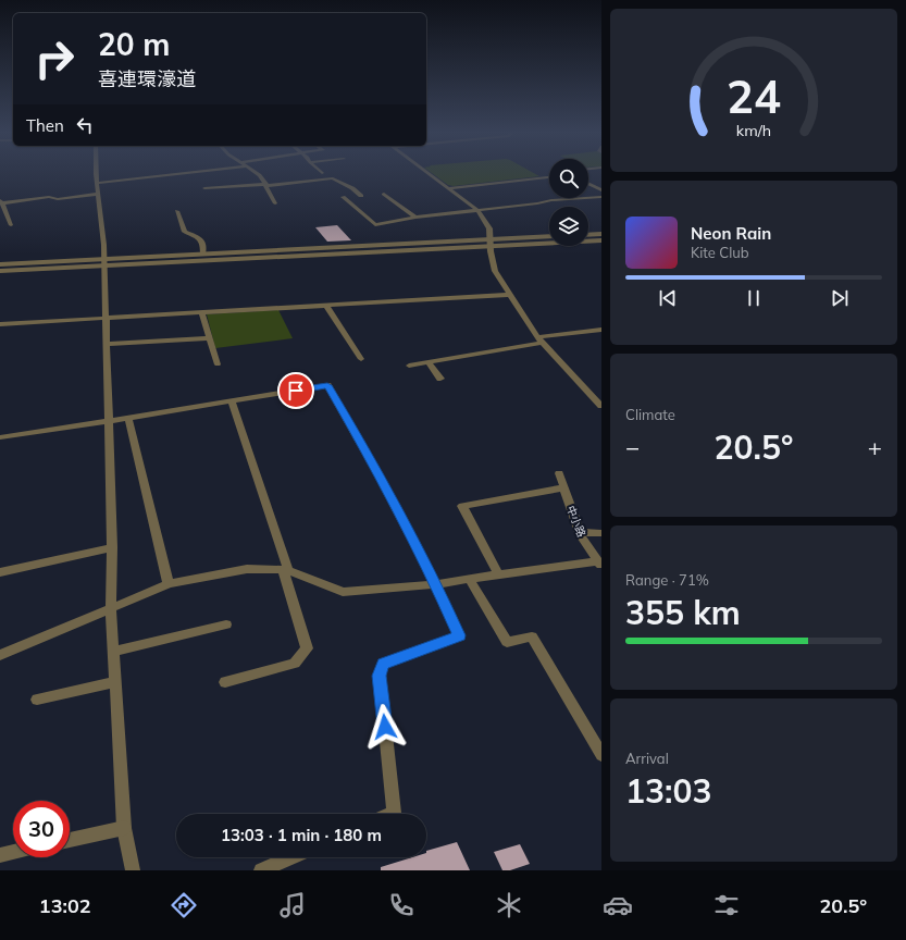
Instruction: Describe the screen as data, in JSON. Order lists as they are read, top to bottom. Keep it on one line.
{"streets":{"street":["中小路"]},"page":{"turn":["20 m","喜連環濠道"],"then":"Then","song":["Neon Rain","Kite Club"],"tile":["Climate",["Range · 71%","355 km"],["Arrival","13:03"]],"heat":["−","20.5°","+"],"limit":"30","trip":"13:03 · 1 min · 180 m","tabs":["13:02","20.5°"],"gauge":["24","km/h"]}}
